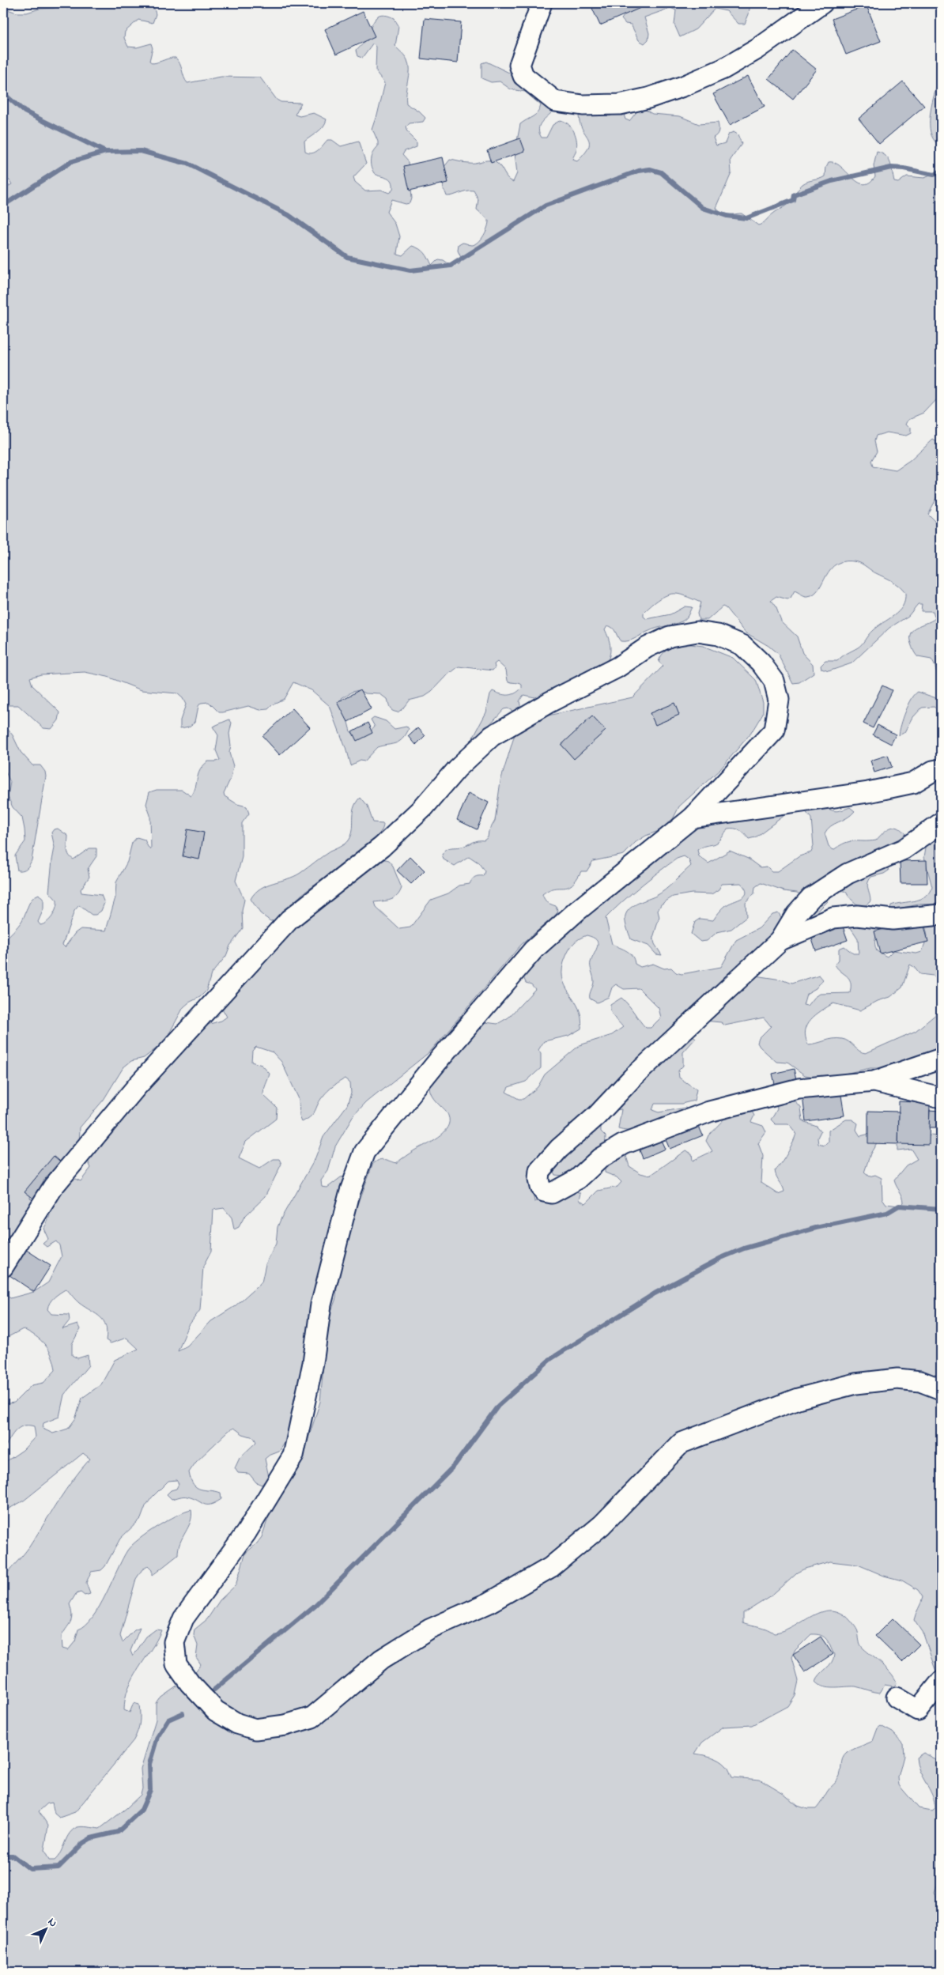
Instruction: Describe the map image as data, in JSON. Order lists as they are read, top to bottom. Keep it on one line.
{"north":"top right"}
